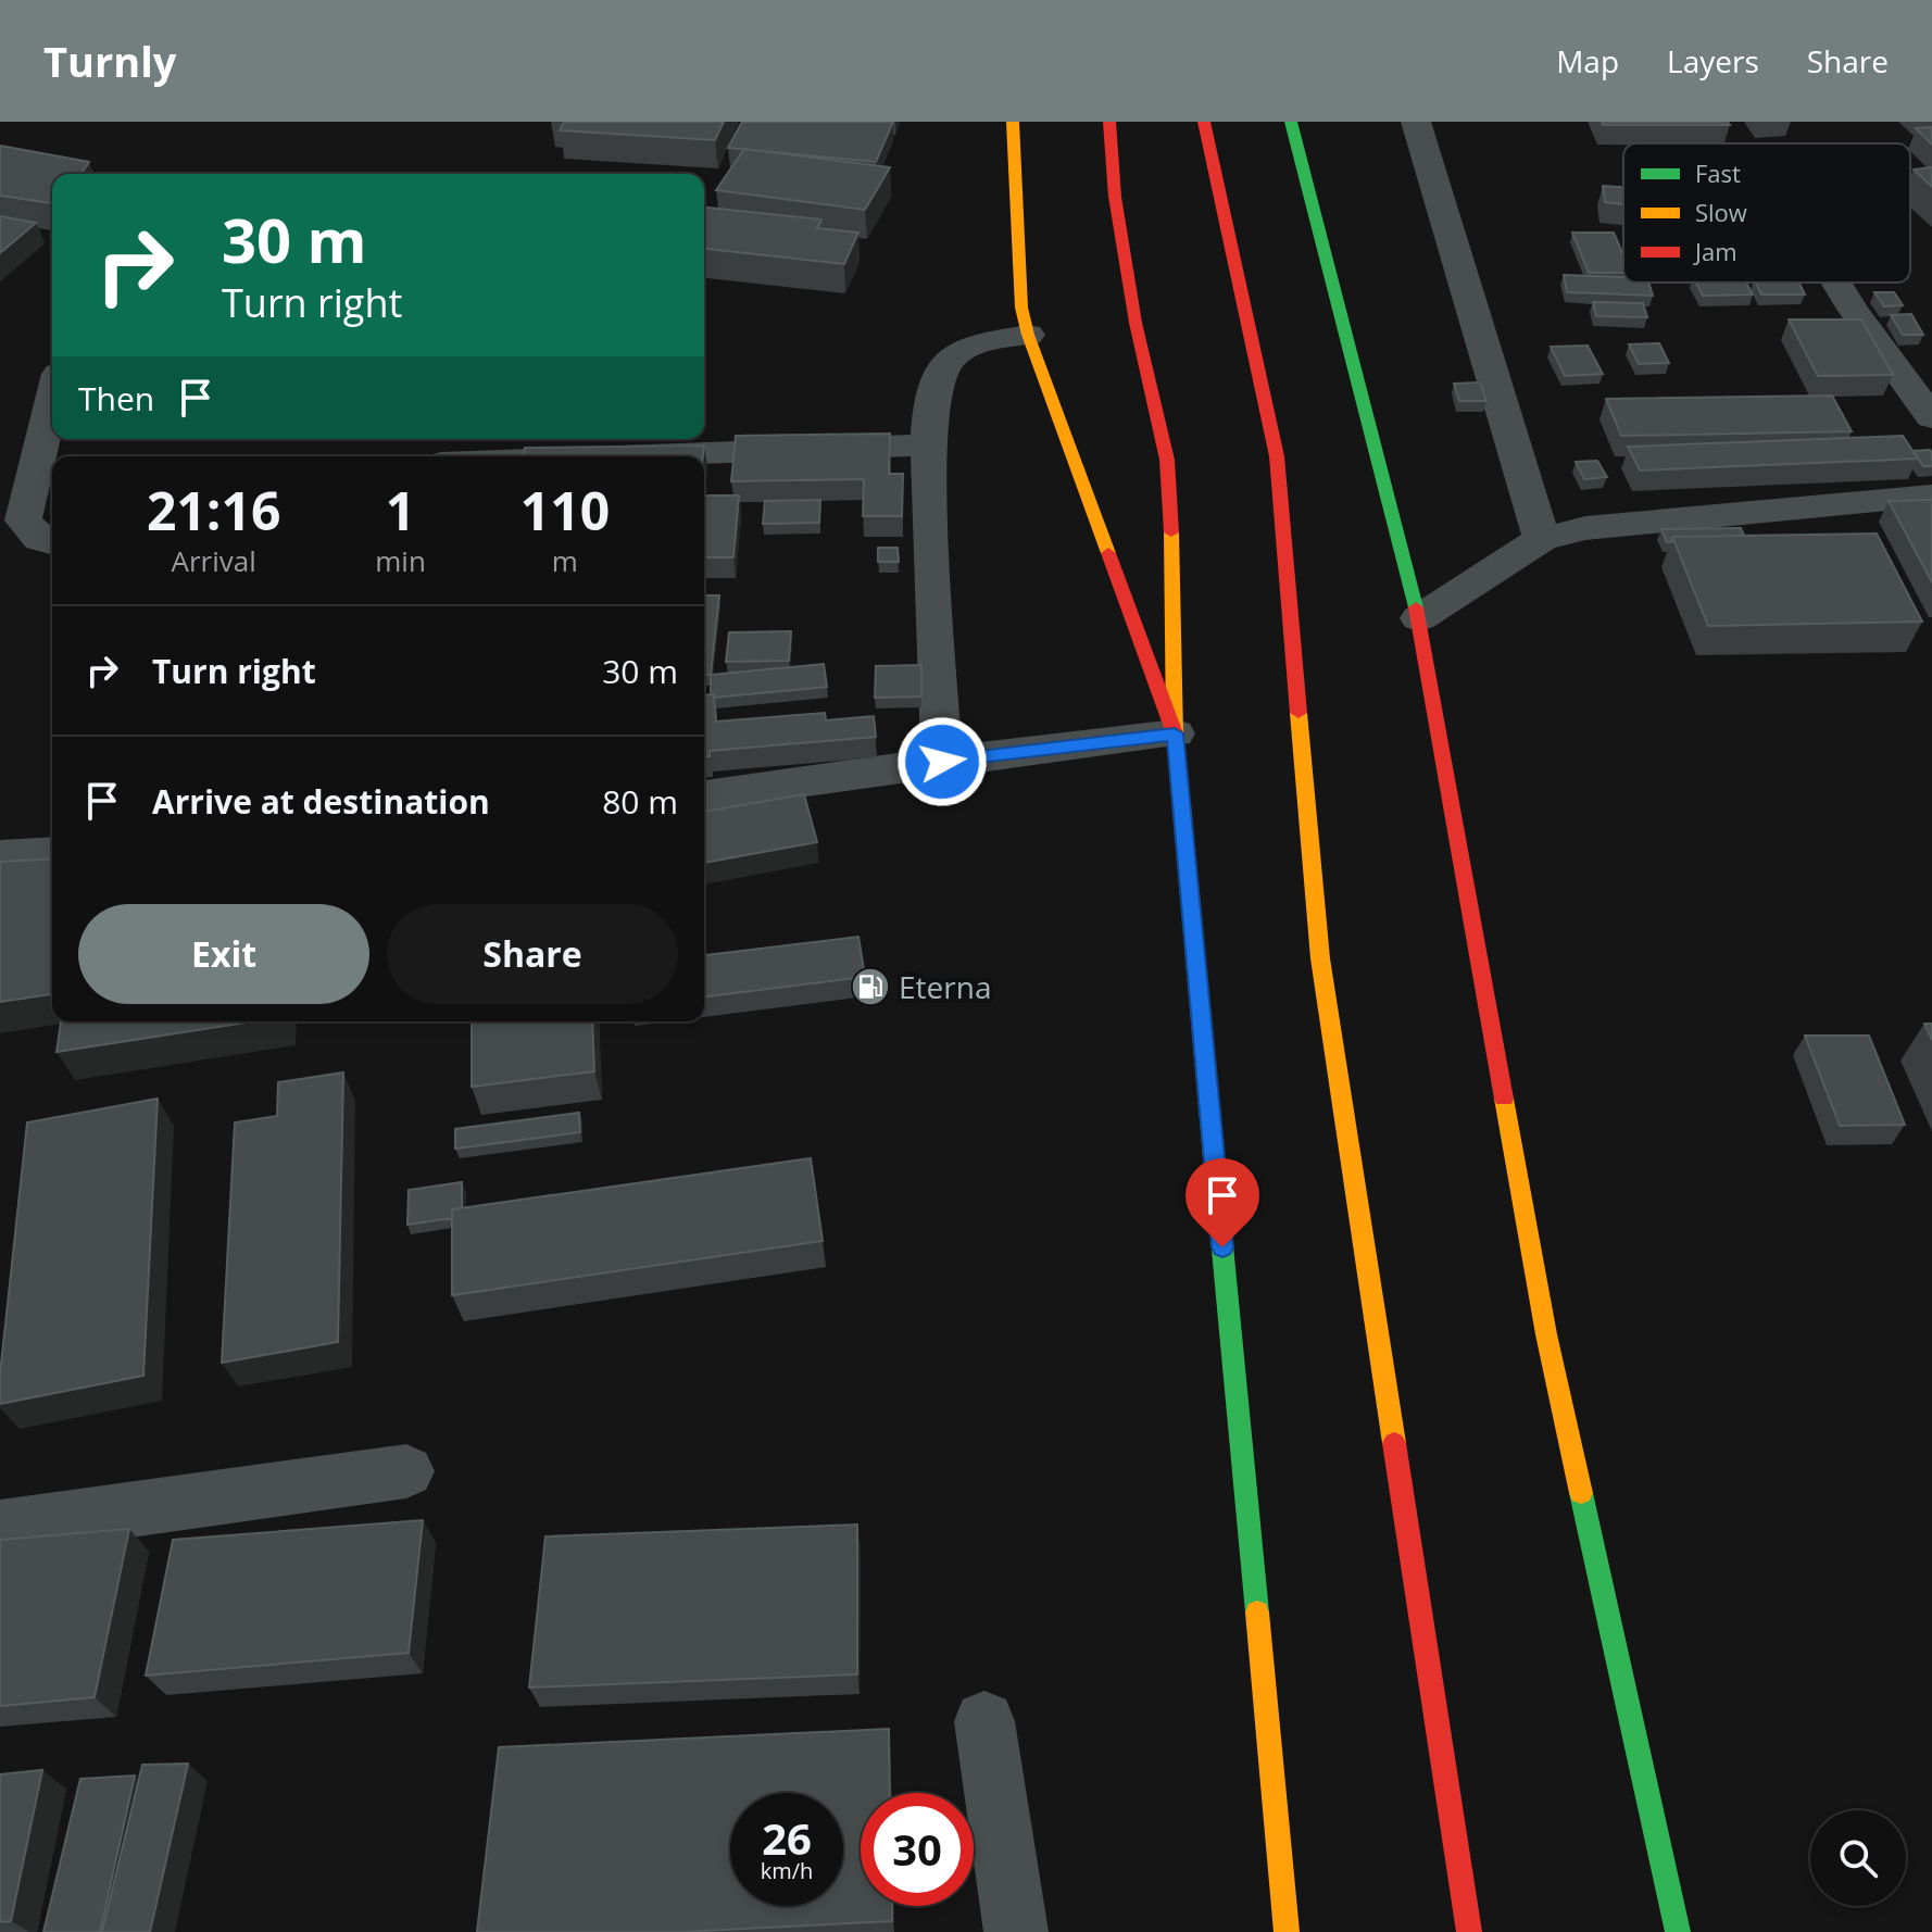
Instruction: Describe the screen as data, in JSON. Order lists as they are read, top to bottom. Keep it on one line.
{"places":{"fuel station":["Eterna"]},"legend":["Fast","Slow","Jam"],"page":{"header":"Turnly","nav":["Map","Layers","Share"],"turn":["30 m","Turn right"],"then":"Then","eta":["21:16","Arrival","1","min","110","m"],"list":[{"name":"Turn right","value":"30 m"},{"name":"Arrive at destination","value":"80 m"}],"buttons":["Exit","Share"],"speed":"26 km/h","limit":"30"}}
